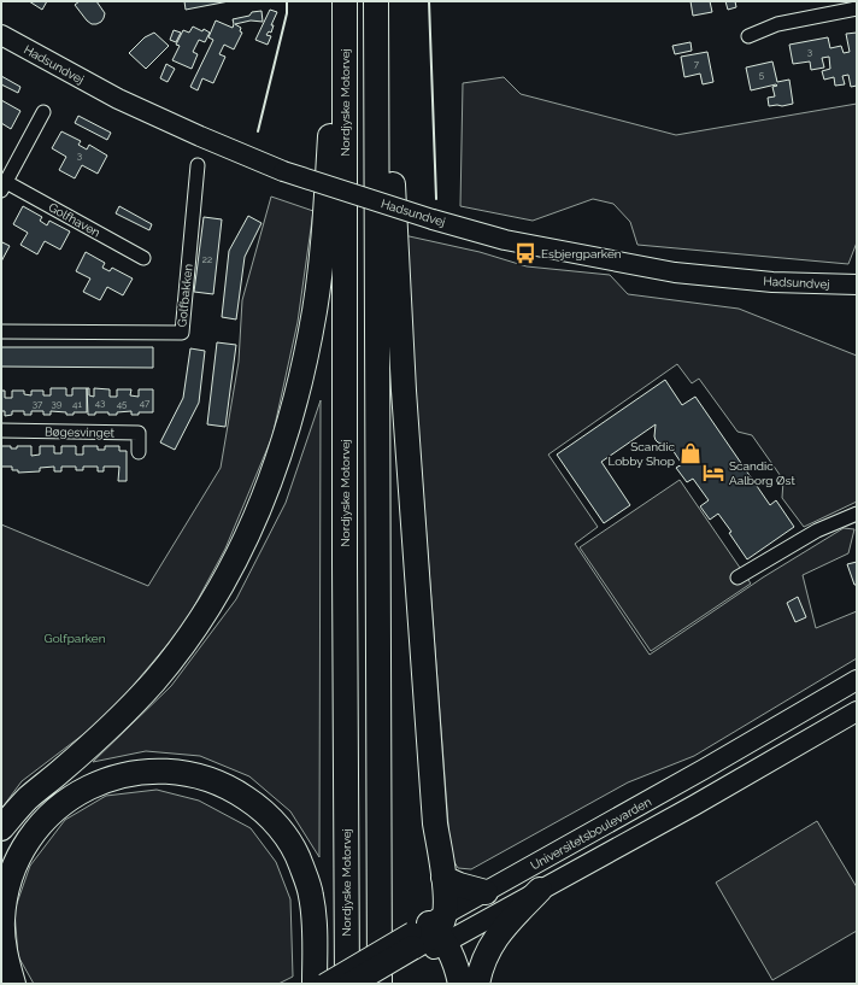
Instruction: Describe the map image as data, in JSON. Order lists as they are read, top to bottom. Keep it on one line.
{"streets":{"highway":["Nordjyske Motorvej"],"main road":["Hadsundvej","Universitetsboulevarden"],"street":["Golfhaven","Golfbakken","Bøgesvinget"]},"parks":["Golfparken"],"places":{"bus stop":["Esbjergparken"],"shop":["Scandic Lobby Shop"],"hotel":["Scandic Aalborg Øst"]},"house_numbers":["3","7","5","3","22","43","47","37","39","41","45"]}
